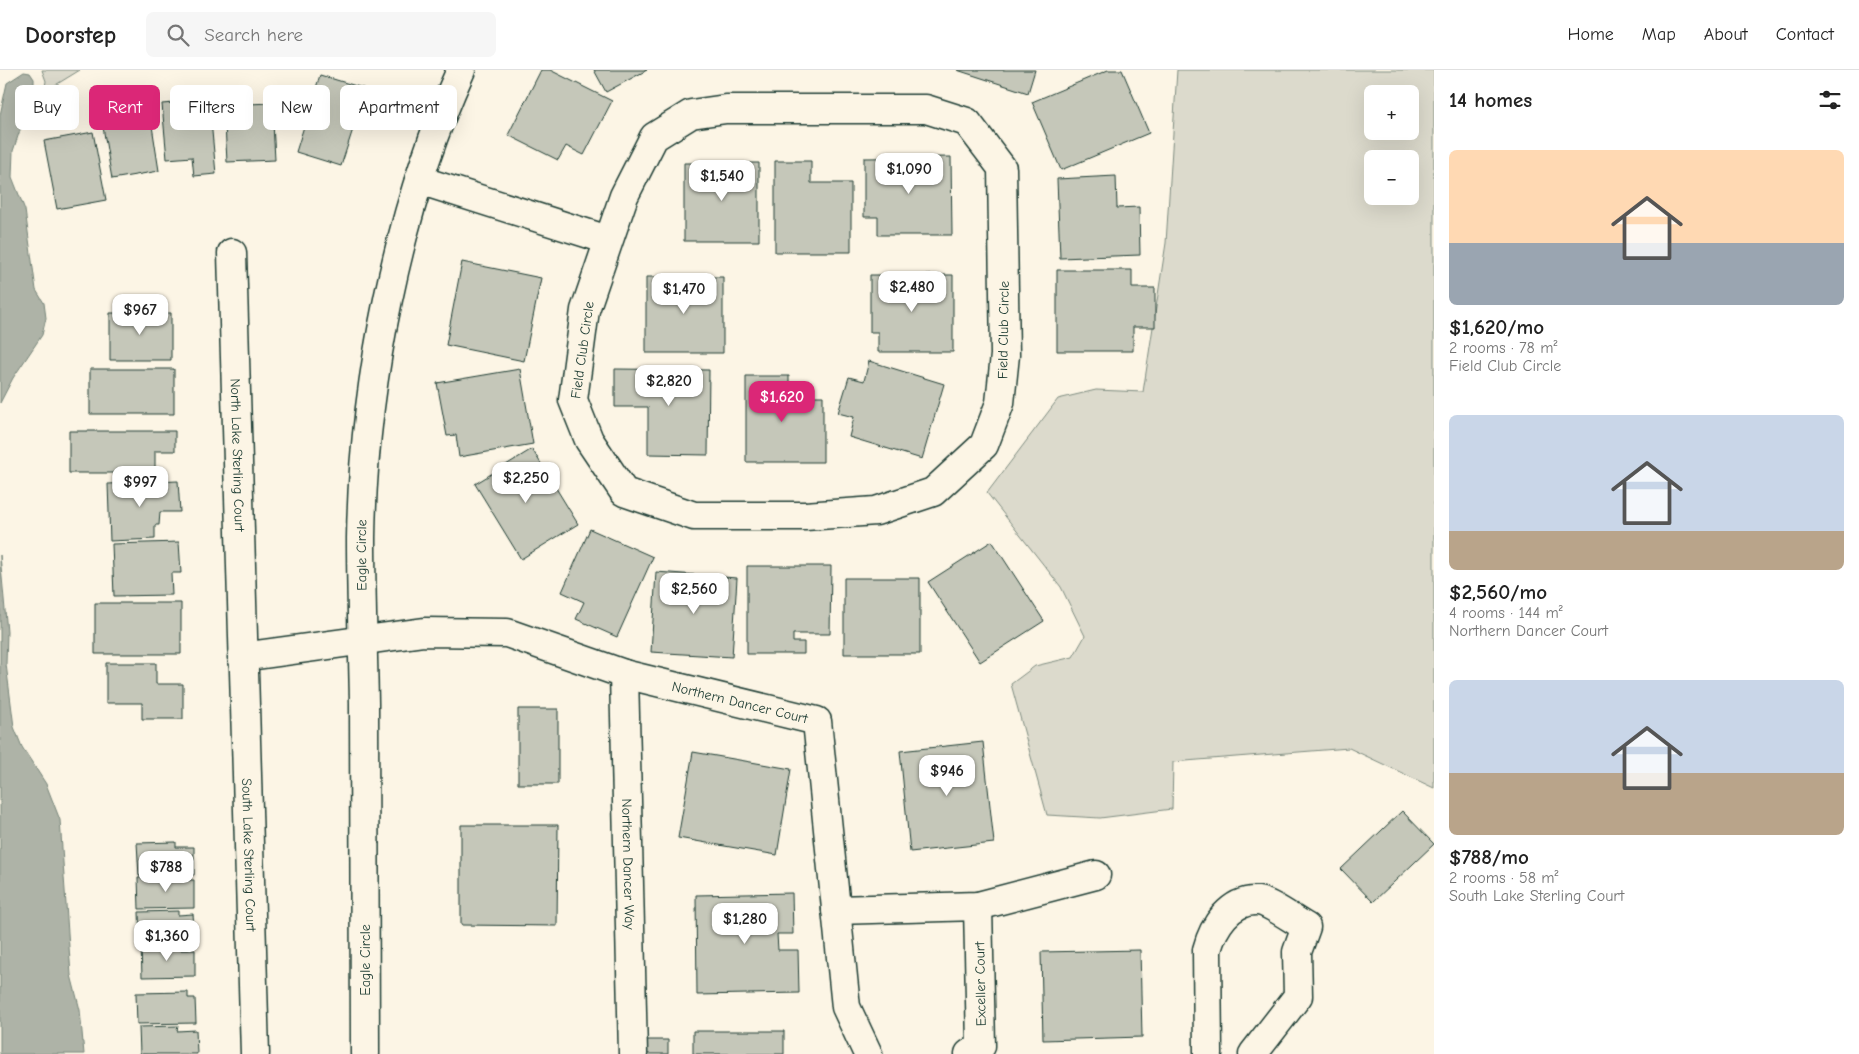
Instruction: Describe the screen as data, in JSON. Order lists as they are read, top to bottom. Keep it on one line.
{"streets":{"street":["Field Club Circle","North Lake Sterling Court","Eagle Circle","Northern Dancer Court","South Lake Sterling Court","Northern Dancer Way","Exceller Court"]},"crossings":[["North Lake Sterling Court","Northern Dancer Court"],["North Lake Sterling Court","South Lake Sterling Court"],["Eagle Circle","Northern Dancer Court"],["Northern Dancer Court","South Lake Sterling Court"],["Northern Dancer Court","Northern Dancer Way"]],"page":{"header":"Doorstep","search":"Search here","nav":["Home","Map","About","Contact"],"heading":"14 homes","map_buttons":["+","−"],"chip":["Buy","Rent","Filters","New","Apartment"],"list":[{"name":"$1,620/mo","note":"2 rooms · 78 m² · Field Club Circle"},{"name":"$2,560/mo","note":"4 rooms · 144 m² · Northern Dancer Court"},{"name":"$788/mo","note":"2 rooms · 58 m² · South Lake Sterling Court"}],"price":["$1,090","$1,540","$2,480","$1,470","$967","$2,820","$1,620","$2,250","$997","$2,560","$946","$788","$1,280","$1,360"]}}
